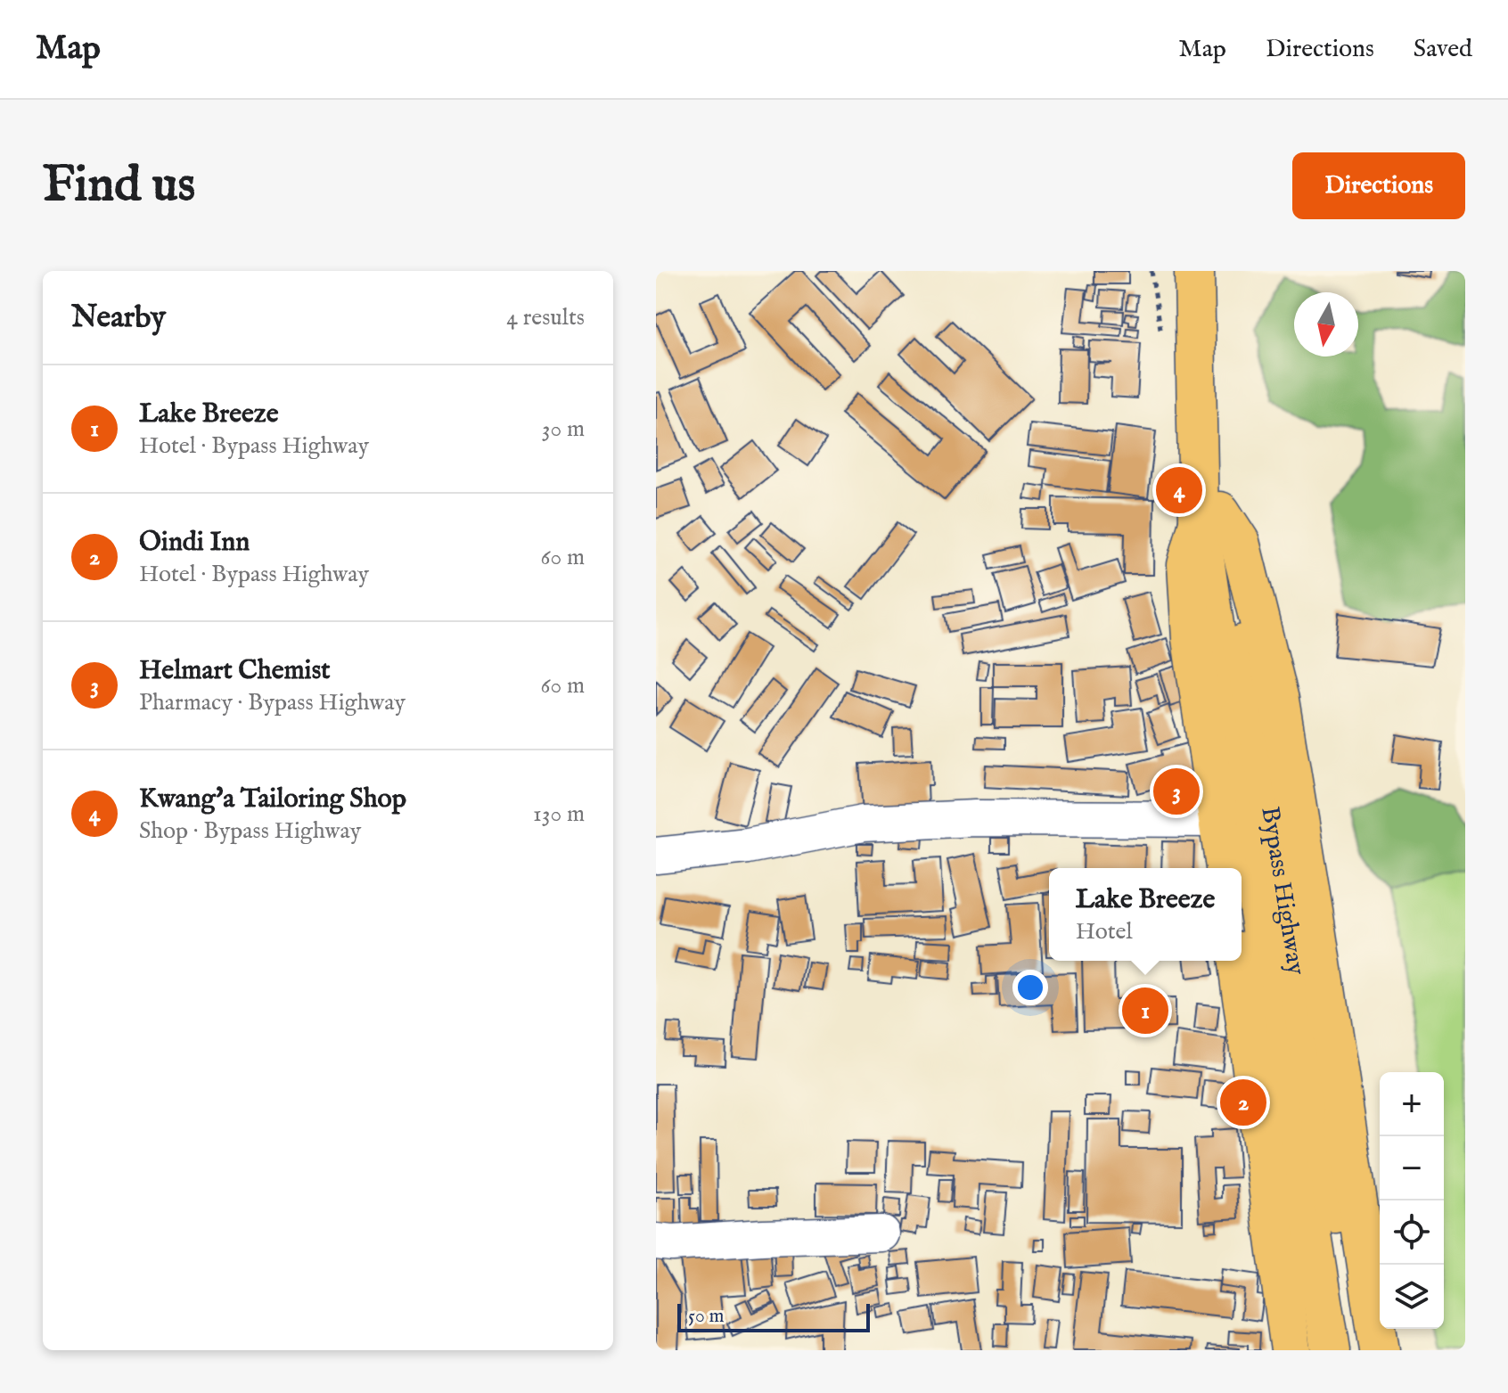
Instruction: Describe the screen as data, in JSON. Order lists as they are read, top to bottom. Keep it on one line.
{"streets":{"main road":["Bypass Highway"]},"scale_bar":"50 m","north":"bottom","page":{"header":"Map","nav":["Map","Directions","Saved"],"buttons":"Directions","title":"Find us","heading":["Nearby","4 results"],"list":[{"mark":"1","name":"Lake Breeze","note":"Hotel · Bypass Highway","value":"30 m"},{"mark":"2","name":"Oindi Inn","note":"Hotel · Bypass Highway","value":"60 m"},{"mark":"3","name":"Helmart Chemist","note":"Pharmacy · Bypass Highway","value":"60 m"},{"mark":"4","name":"Kwang'a Tailoring Shop","note":"Shop · Bypass Highway","value":"130 m"}],"pins":["4","3","1","2"],"popup":["Lake Breeze","Hotel"],"map_buttons":["+","−"],"scale":"50 m"}}
